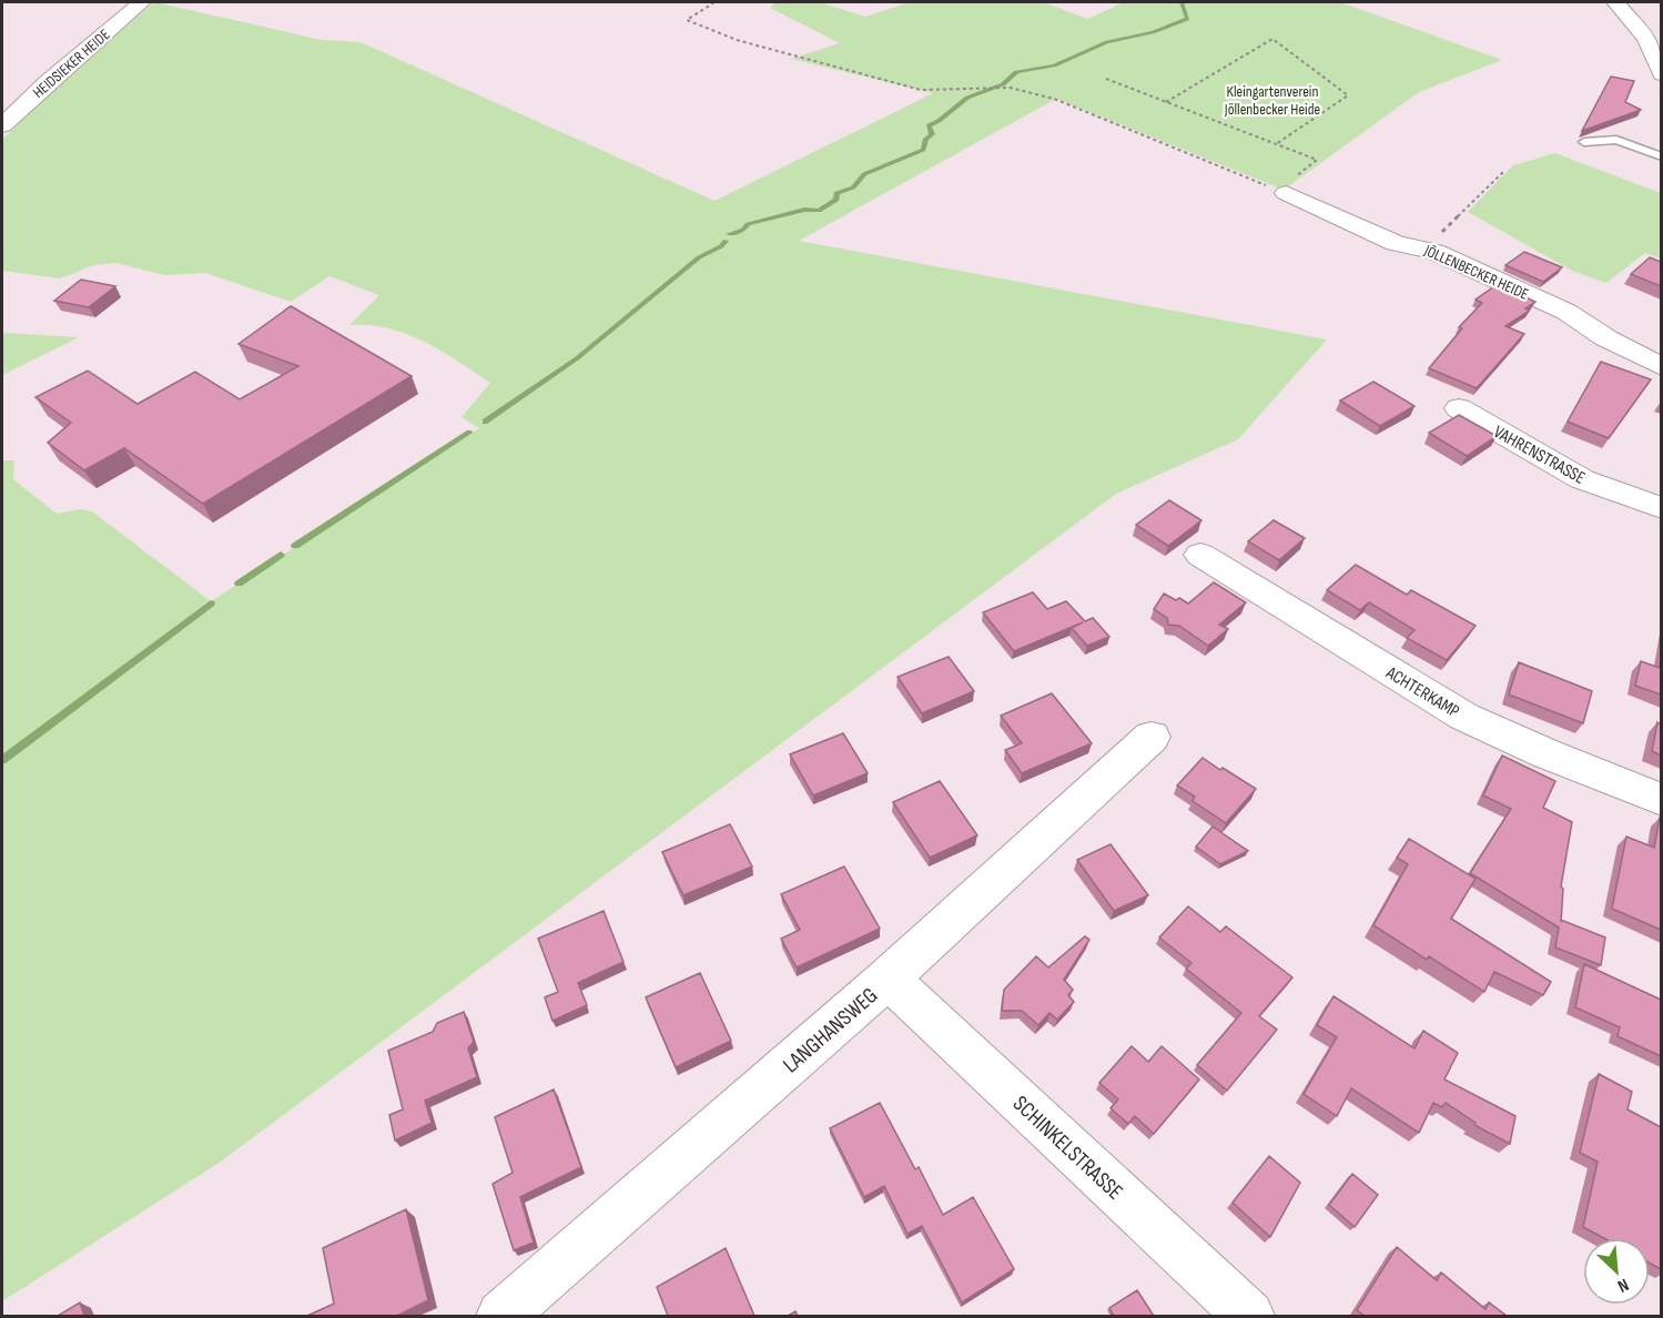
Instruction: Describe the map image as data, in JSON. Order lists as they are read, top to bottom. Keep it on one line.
{"streets":{"street":["HEIDSIEKER HEIDE","JÖLLENBECKER HEIDE","VAHRENSTRASSE","ACHTERKAMP","LANGHANSWEG","SCHINKELSTRASSE"]},"crossings":[["LANGHANSWEG","SCHINKELSTRASSE"]],"parks":["Kleingartenverein Jöllenbecker Heide"],"north":"bottom right"}
